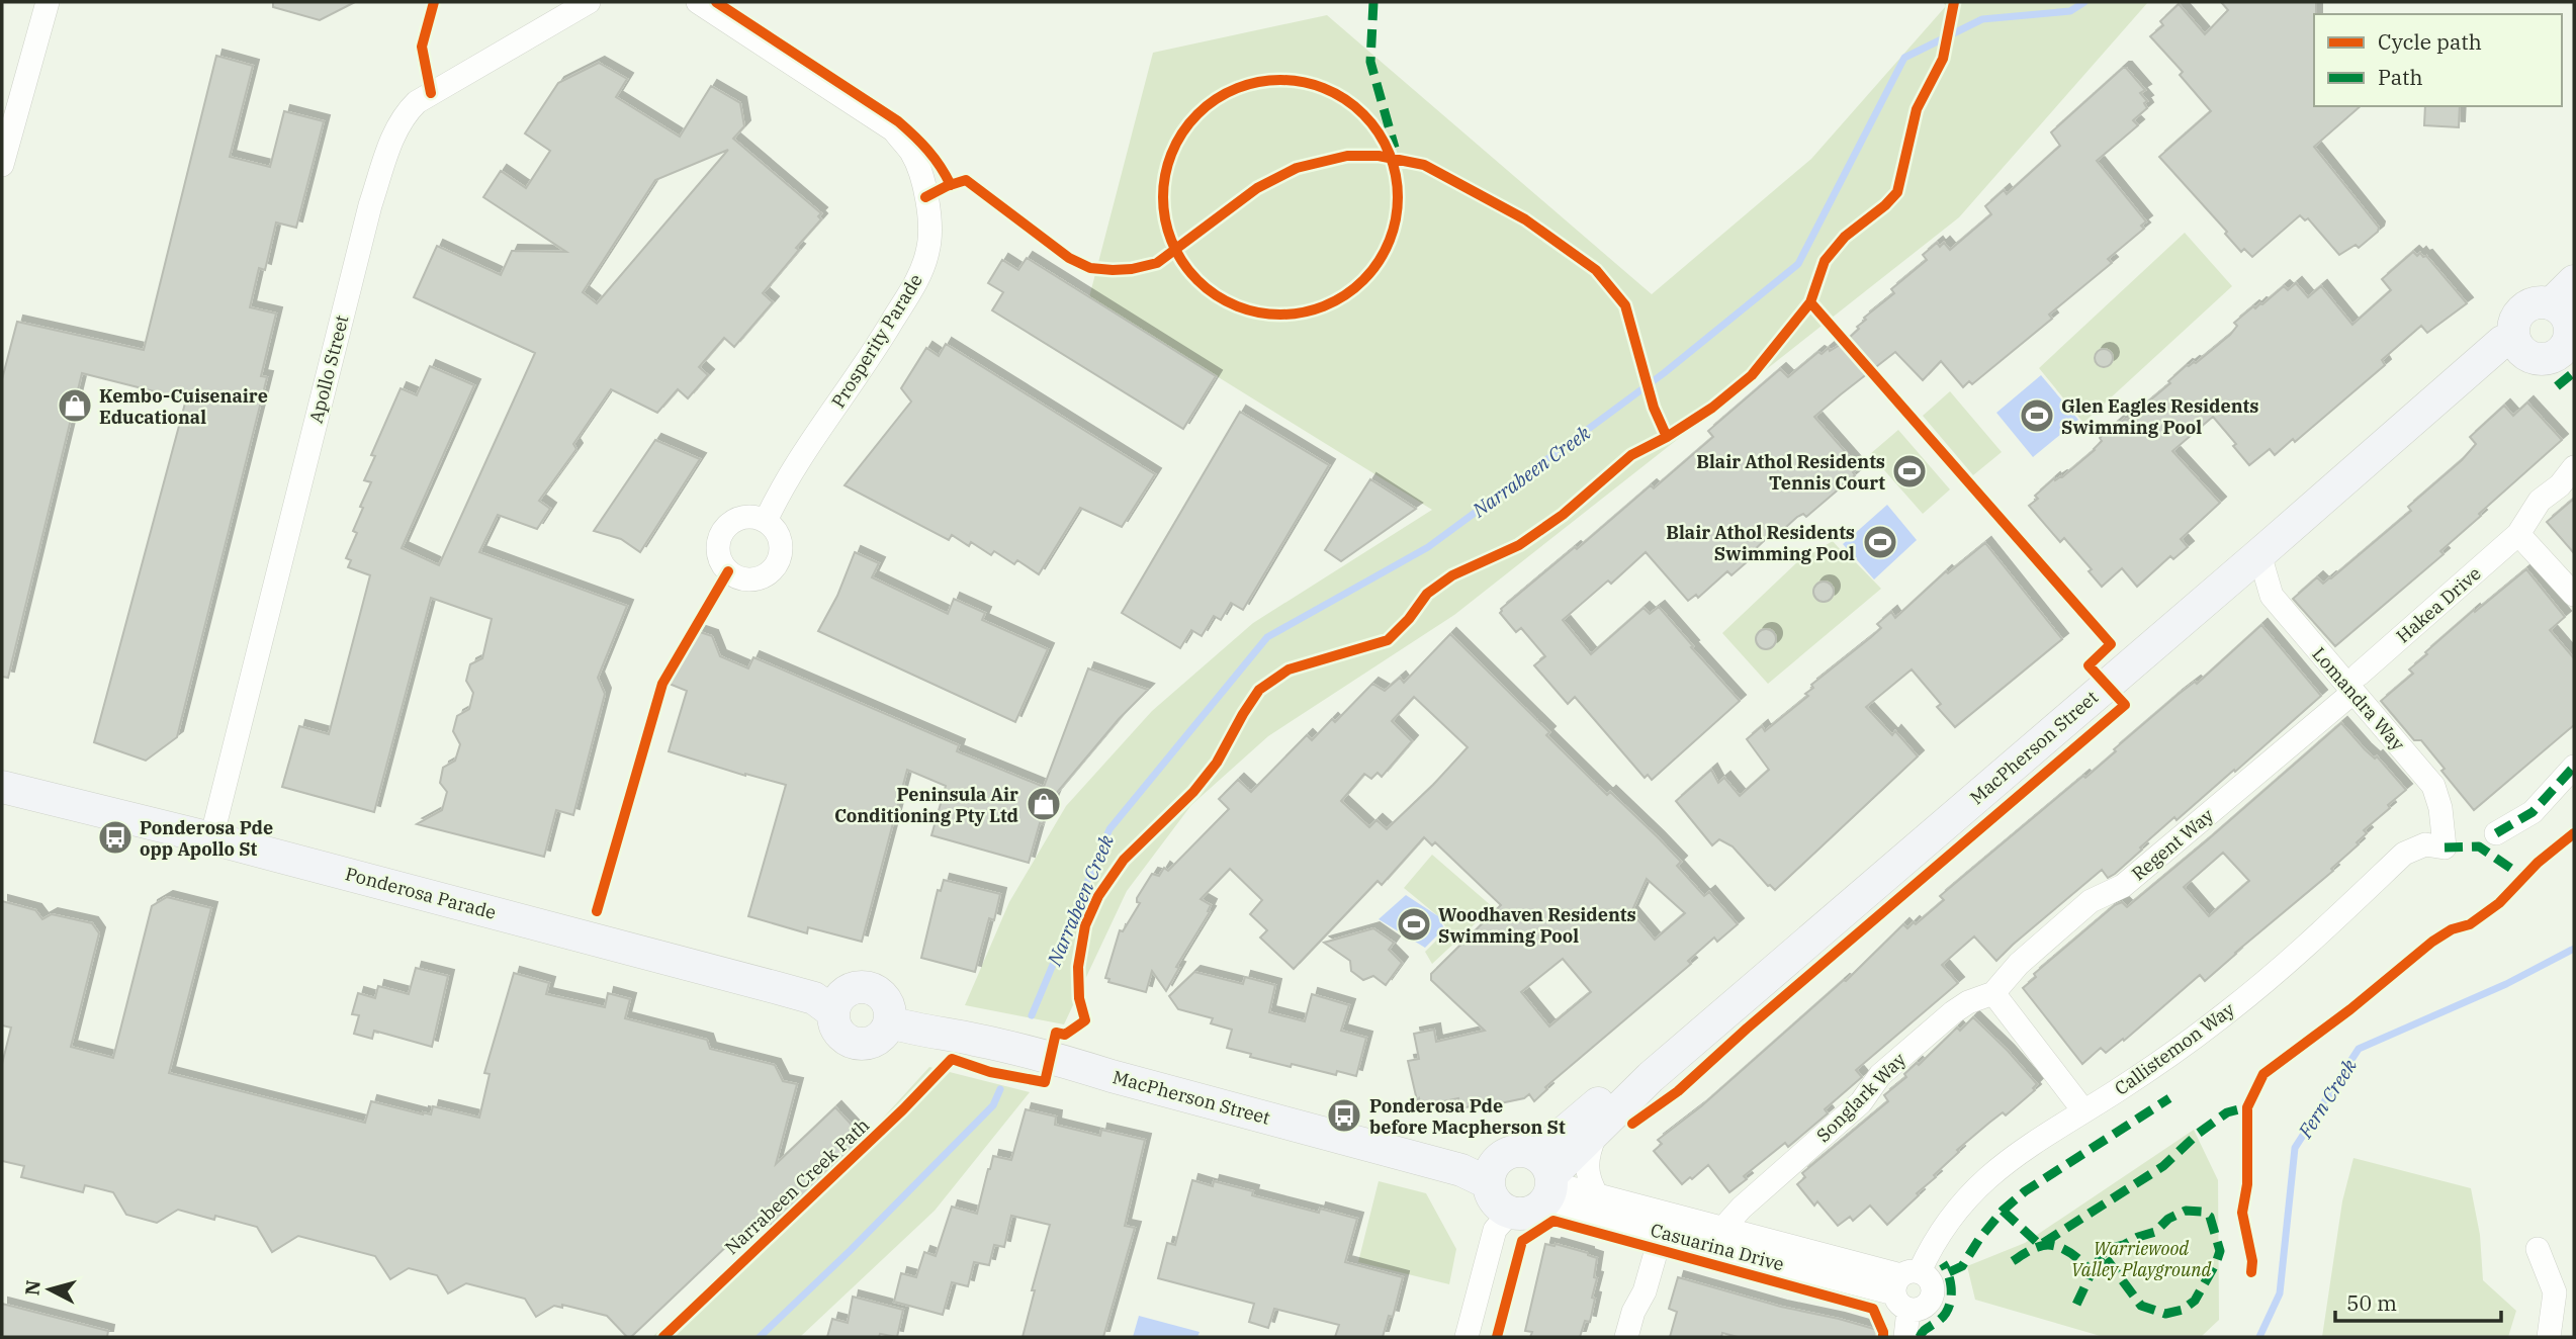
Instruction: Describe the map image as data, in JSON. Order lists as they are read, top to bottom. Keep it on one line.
{"streets":{"street":["Prosperity Parade","Apollo Street","Hakea Drive","Lomandra Way","MacPherson Street","Regent Way","Ponderosa Parade","Callistemon Way","Songlark Way","Casuarina Drive"],"cycle path":["Narrabeen Creek Path"]},"crossings":[["Apollo Street","Ponderosa Parade"],["Hakea Drive","Lomandra Way"],["Hakea Drive","Regent Way"],["Lomandra Way","MacPherson Street"],["Lomandra Way","Regent Way"],["Lomandra Way","Callistemon Way"],["MacPherson Street","Ponderosa Parade"],["MacPherson Street","Casuarina Drive"],["Regent Way","Songlark Way"],["Callistemon Way","Casuarina Drive"],["Songlark Way","Casuarina Drive"]],"water":["Narrabeen Creek","Fern Creek"],"parks":["Warriewood Valley Playground"],"places":{"shop":["Kembo-Cuisenaire Educational","Peninsula Air Conditioning Pty Ltd"],"sports":["Glen Eagles Residents Swimming Pool","Blair Athol Residents Tennis Court","Blair Athol Residents Swimming Pool","Woodhaven Residents Swimming Pool"],"bus stop":["Ponderosa Pde opp Apollo St","Ponderosa Pde before Macpherson St"]},"legend":["Cycle path","Path"],"scale_bar":"50 m","north":"left"}
